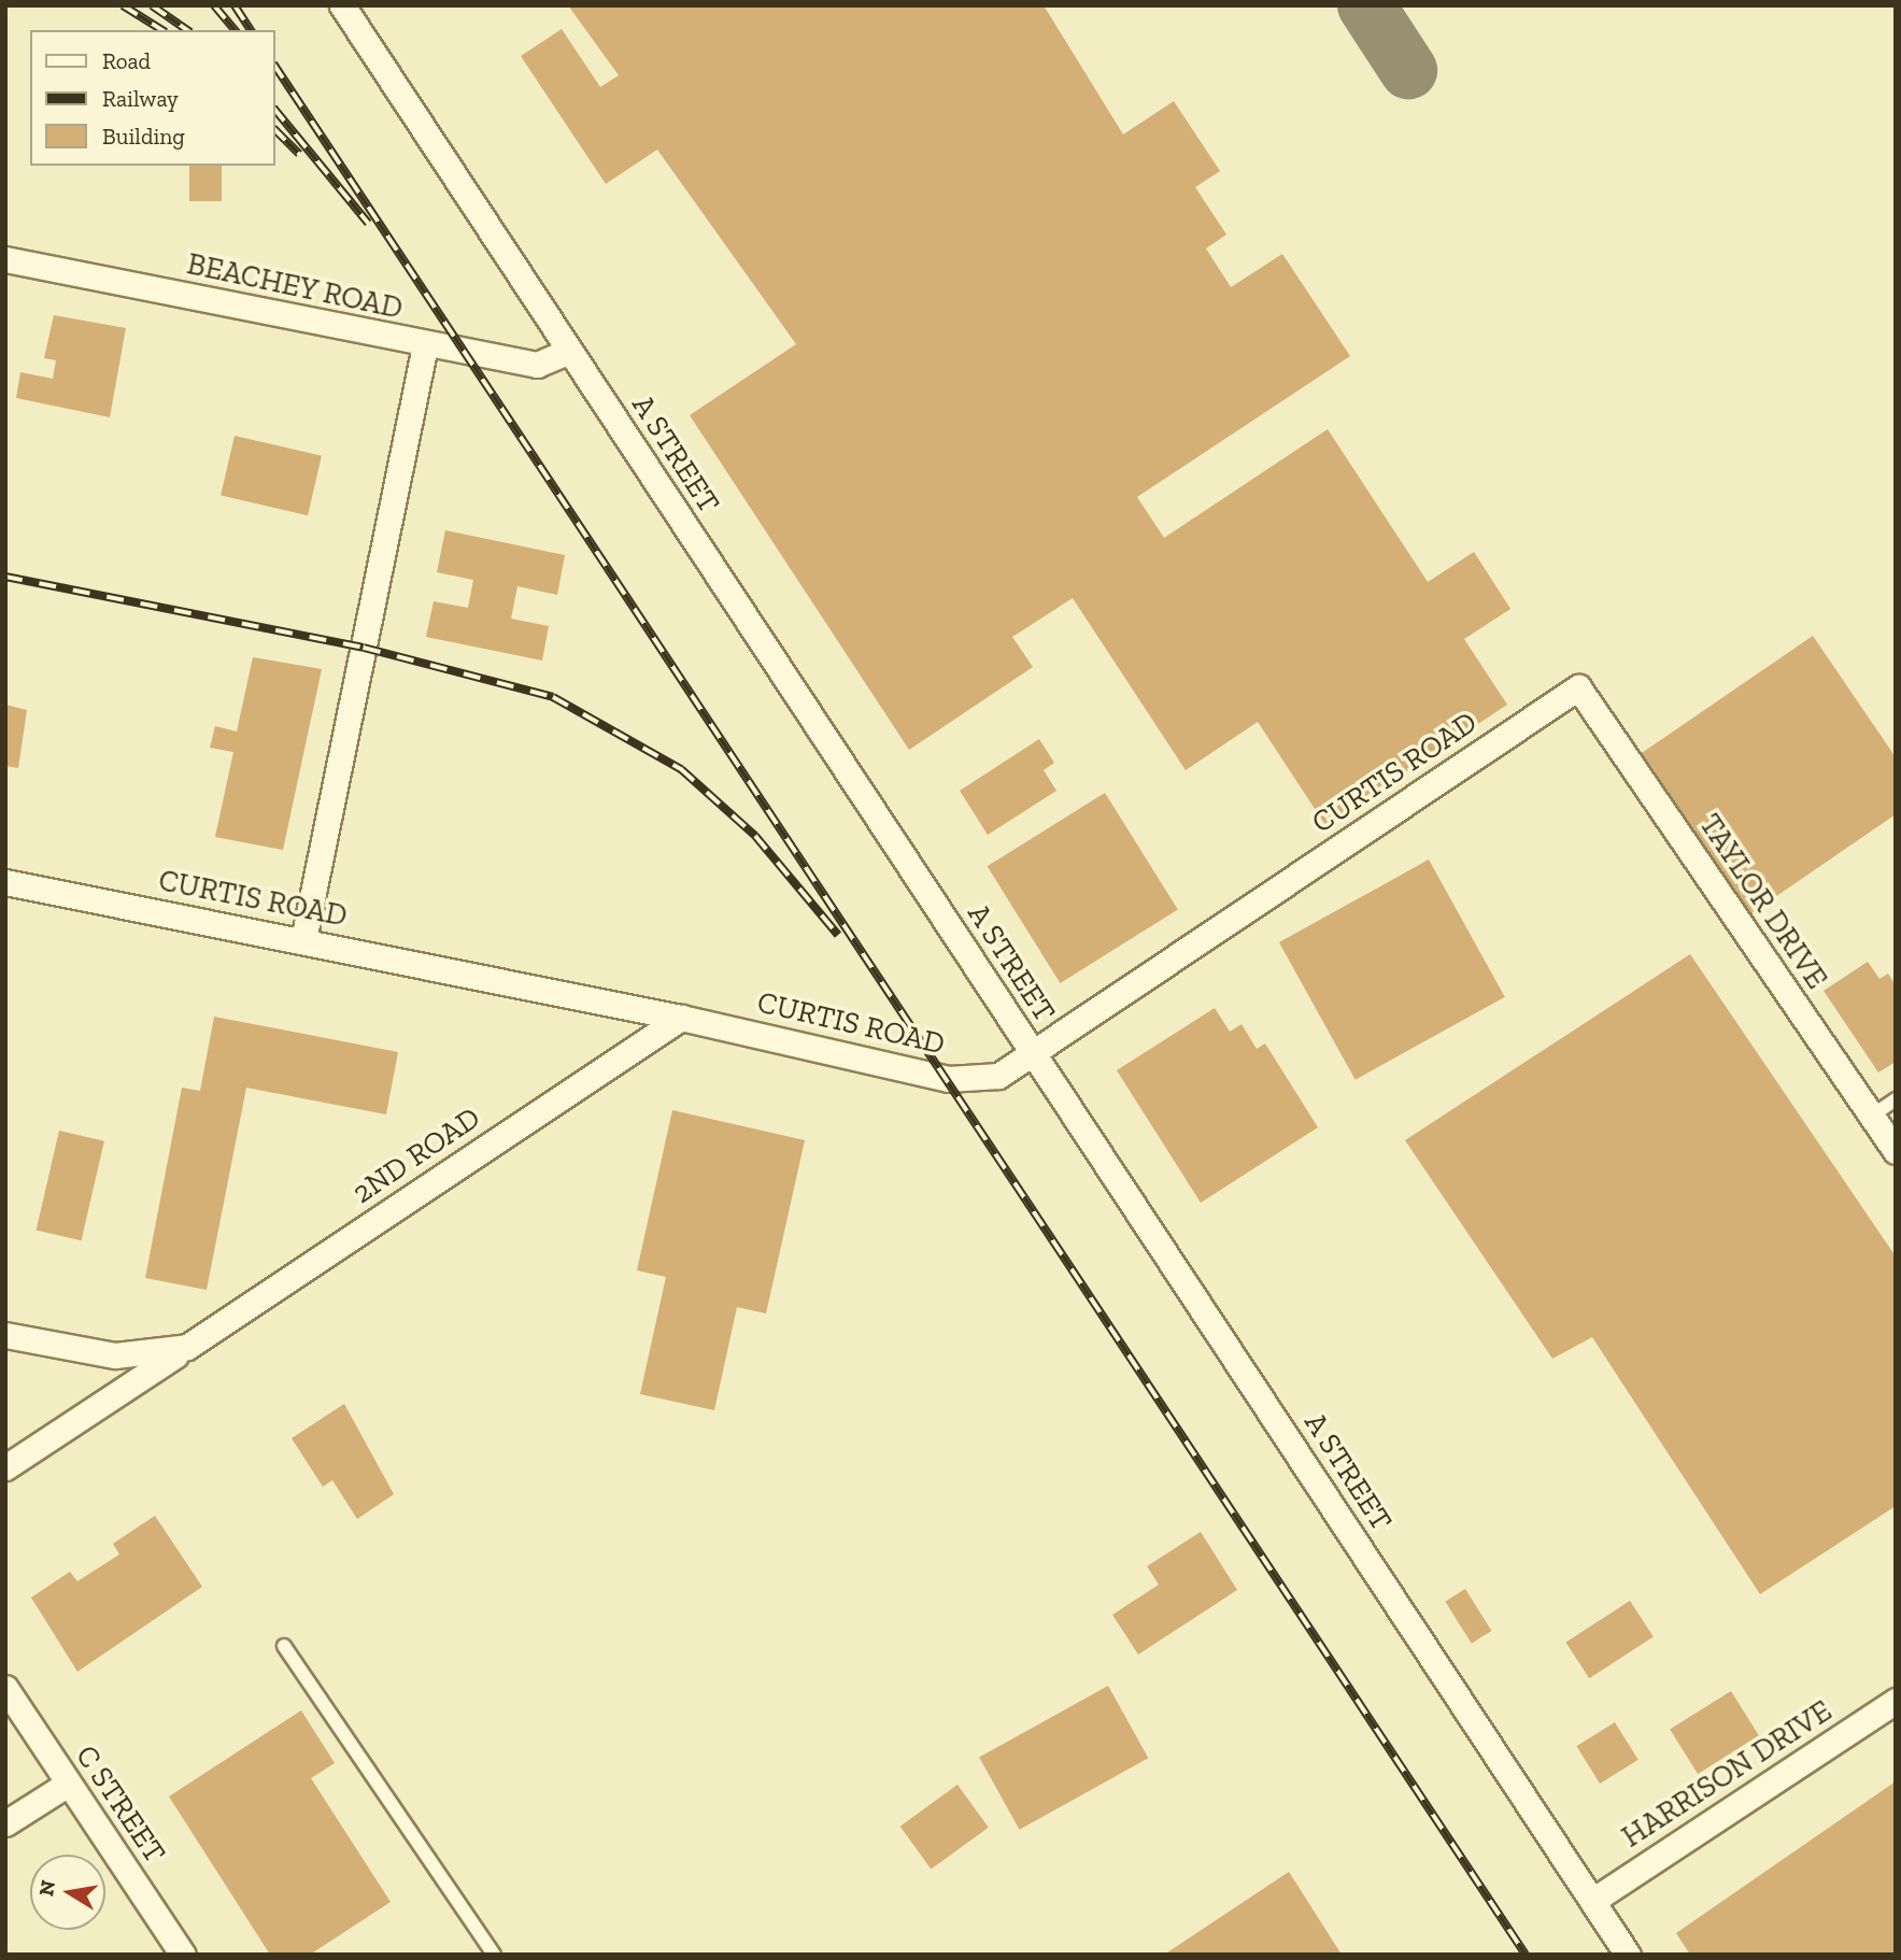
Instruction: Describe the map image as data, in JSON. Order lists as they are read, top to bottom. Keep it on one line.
{"streets":{"street":["BEACHEY ROAD","A STREET","CURTIS ROAD","TAYLOR DRIVE","2ND ROAD","HARRISON DRIVE","C STREET"]},"crossings":[["BEACHEY ROAD","A STREET"],["A STREET","CURTIS ROAD"],["A STREET","HARRISON DRIVE"],["CURTIS ROAD","TAYLOR DRIVE"],["CURTIS ROAD","2ND ROAD"]],"legend":["Road","Railway","Building"],"north":"left"}
